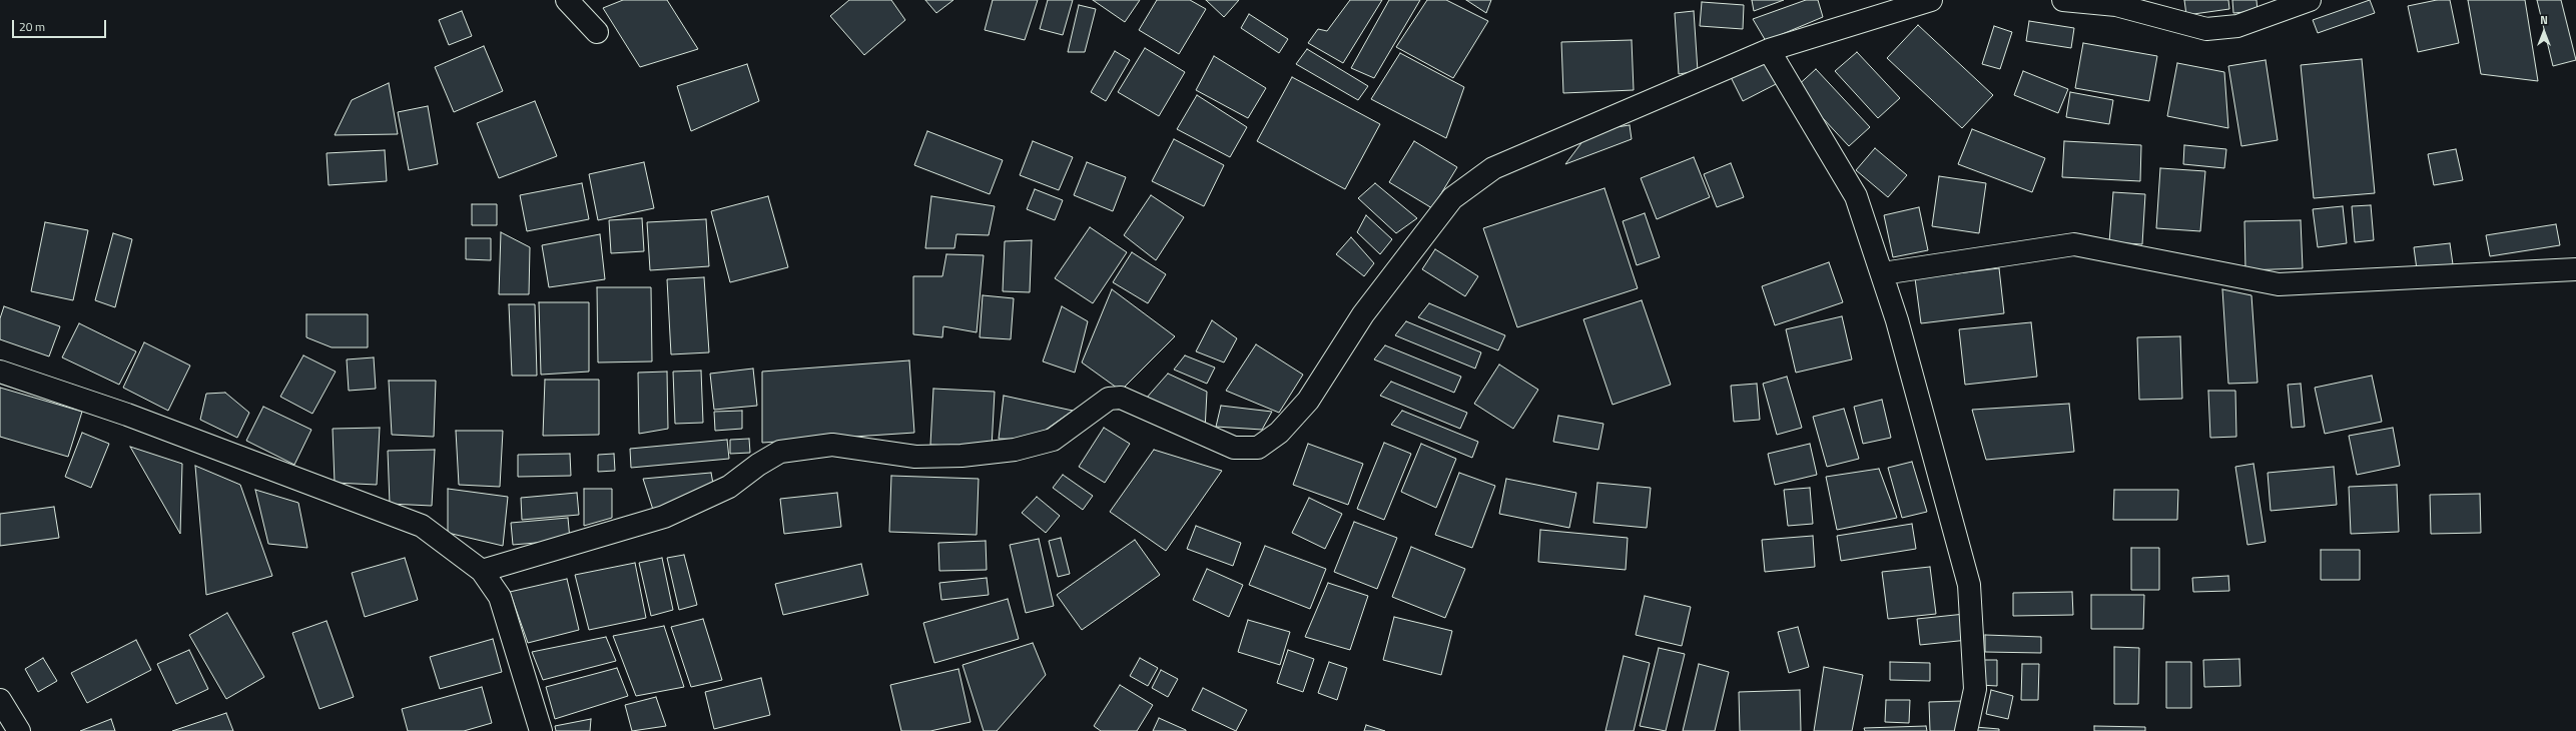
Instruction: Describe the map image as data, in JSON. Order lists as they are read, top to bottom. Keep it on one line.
{"scale_bar":"20 m","north":"top"}
